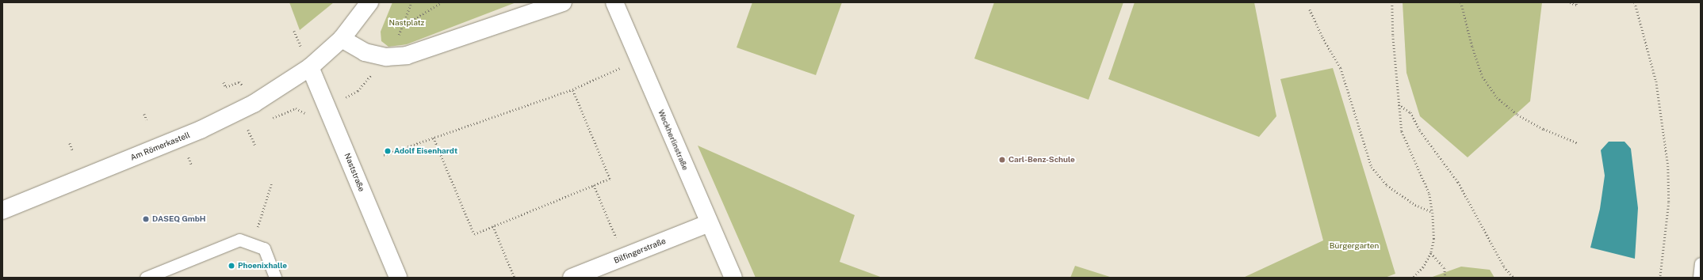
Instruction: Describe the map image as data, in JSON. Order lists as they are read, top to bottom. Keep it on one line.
{"streets":{"street":["Weckherlinstraße","Am Römerkastell","Naststraße","Bilfingerstraße"]},"crossings":[["Weckherlinstraße","Bilfingerstraße"],["Am Römerkastell","Naststraße"]],"parks":["Nastplatz","Bürgergarten"],"places":["Adolf Eisenhardt","Carl-Benz-Schule","DASEQ GmbH","Phoenixhalle"]}
